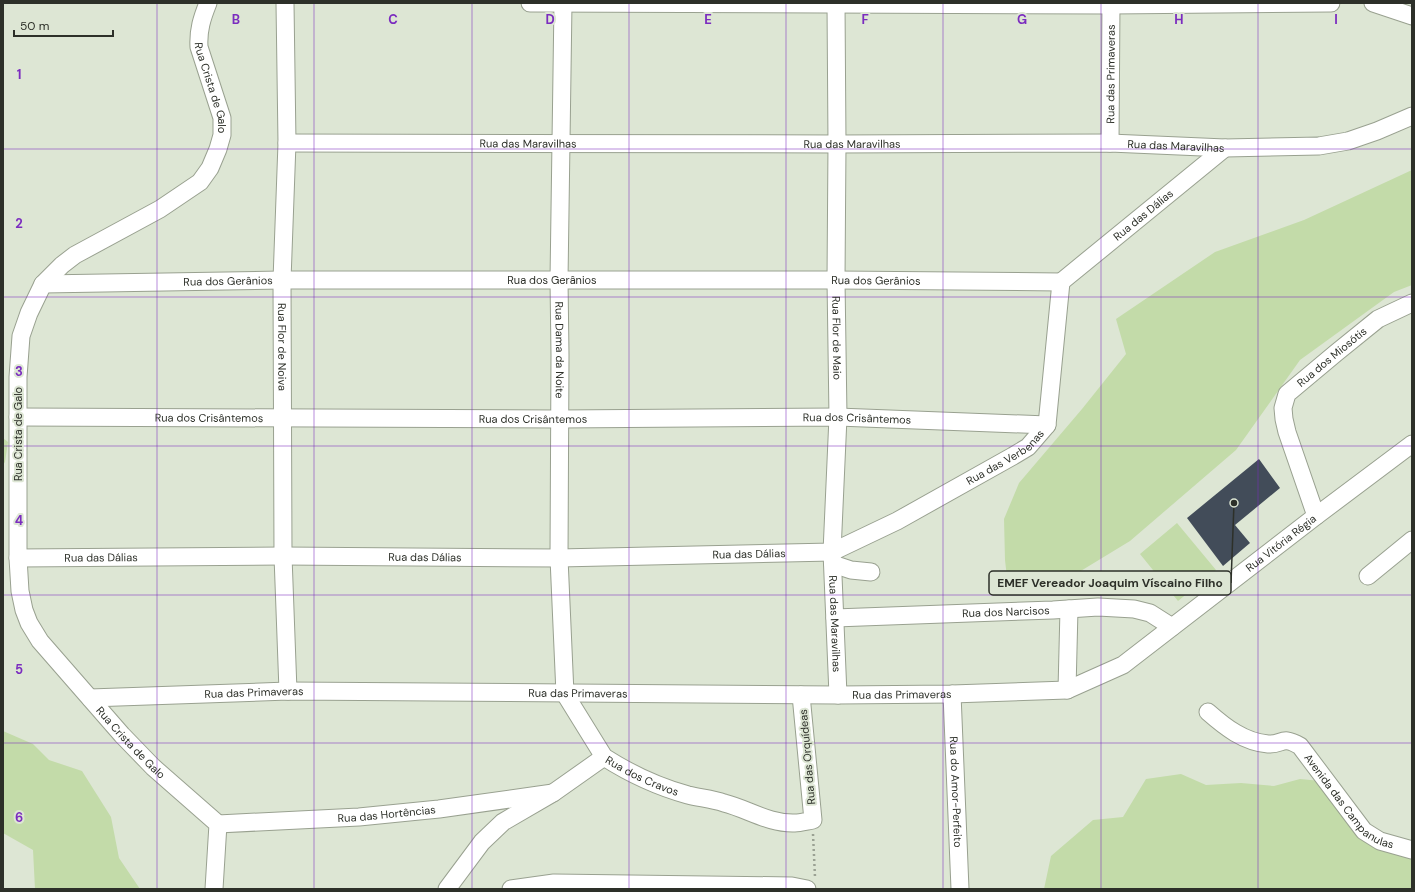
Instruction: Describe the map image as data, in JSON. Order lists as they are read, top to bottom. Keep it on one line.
{"streets":{"street":["Rua das Primaveras","Rua Crista de Galo","Rua das Maravilhas","Rua das Dálias","Rua dos Gerânios","Rua Flor de Maio","Rua Flor de Noiva","Rua Dama da Noite","Rua dos Miosótis","Rua dos Crisântemos","Rua das Verbenas","Rua Vitória Régia","Rua dos Narcisos","Rua das Orquídeas","Rua dos Cravos","Rua do Amor-Perfeito","Avenida das Campanulas","Rua das Hortências"]},"crossings":[["Rua das Primaveras","Rua Crista de Galo"],["Rua das Primaveras","Rua das Maravilhas"],["Rua das Primaveras","Rua Flor de Noiva"],["Rua das Primaveras","Rua Dama da Noite"],["Rua das Primaveras","Rua Vitória Régia"],["Rua das Primaveras","Rua das Orquídeas"],["Rua das Primaveras","Rua do Amor-Perfeito"],["Rua Crista de Galo","Rua das Dálias"],["Rua Crista de Galo","Rua dos Gerânios"],["Rua Crista de Galo","Rua dos Crisântemos"],["Rua Crista de Galo","Rua das Hortências"],["Rua das Maravilhas","Rua das Dálias"],["Rua das Maravilhas","Rua Flor de Maio"],["Rua das Maravilhas","Rua Flor de Noiva"],["Rua das Maravilhas","Rua Dama da Noite"],["Rua das Maravilhas","Rua das Verbenas"],["Rua das Maravilhas","Rua dos Narcisos"],["Rua das Dálias","Rua dos Gerânios"],["Rua das Dálias","Rua Flor de Maio"],["Rua das Dálias","Rua Flor de Noiva"],["Rua das Dálias","Rua Dama da Noite"],["Rua das Dálias","Rua das Verbenas"],["Rua dos Gerânios","Rua Flor de Maio"],["Rua dos Gerânios","Rua Flor de Noiva"],["Rua dos Gerânios","Rua Dama da Noite"],["Rua dos Gerânios","Rua das Verbenas"],["Rua Flor de Maio","Rua dos Crisântemos"],["Rua Flor de Maio","Rua das Verbenas"],["Rua Flor de Noiva","Rua dos Crisântemos"],["Rua Dama da Noite","Rua dos Crisântemos"],["Rua Dama da Noite","Rua dos Cravos"],["Rua dos Miosótis","Rua Vitória Régia"],["Rua dos Crisântemos","Rua das Verbenas"],["Rua Vitória Régia","Rua dos Narcisos"],["Rua das Orquídeas","Rua dos Cravos"],["Rua dos Cravos","Rua das Hortências"]],"places":["EMEF Vereador Joaquim Víscaino Filho"],"scale_bar":"50 m","grid":{"columns":["B","C","D","E","F","G","H","I"],"rows":["1","2","3","4","5","6"]}}
